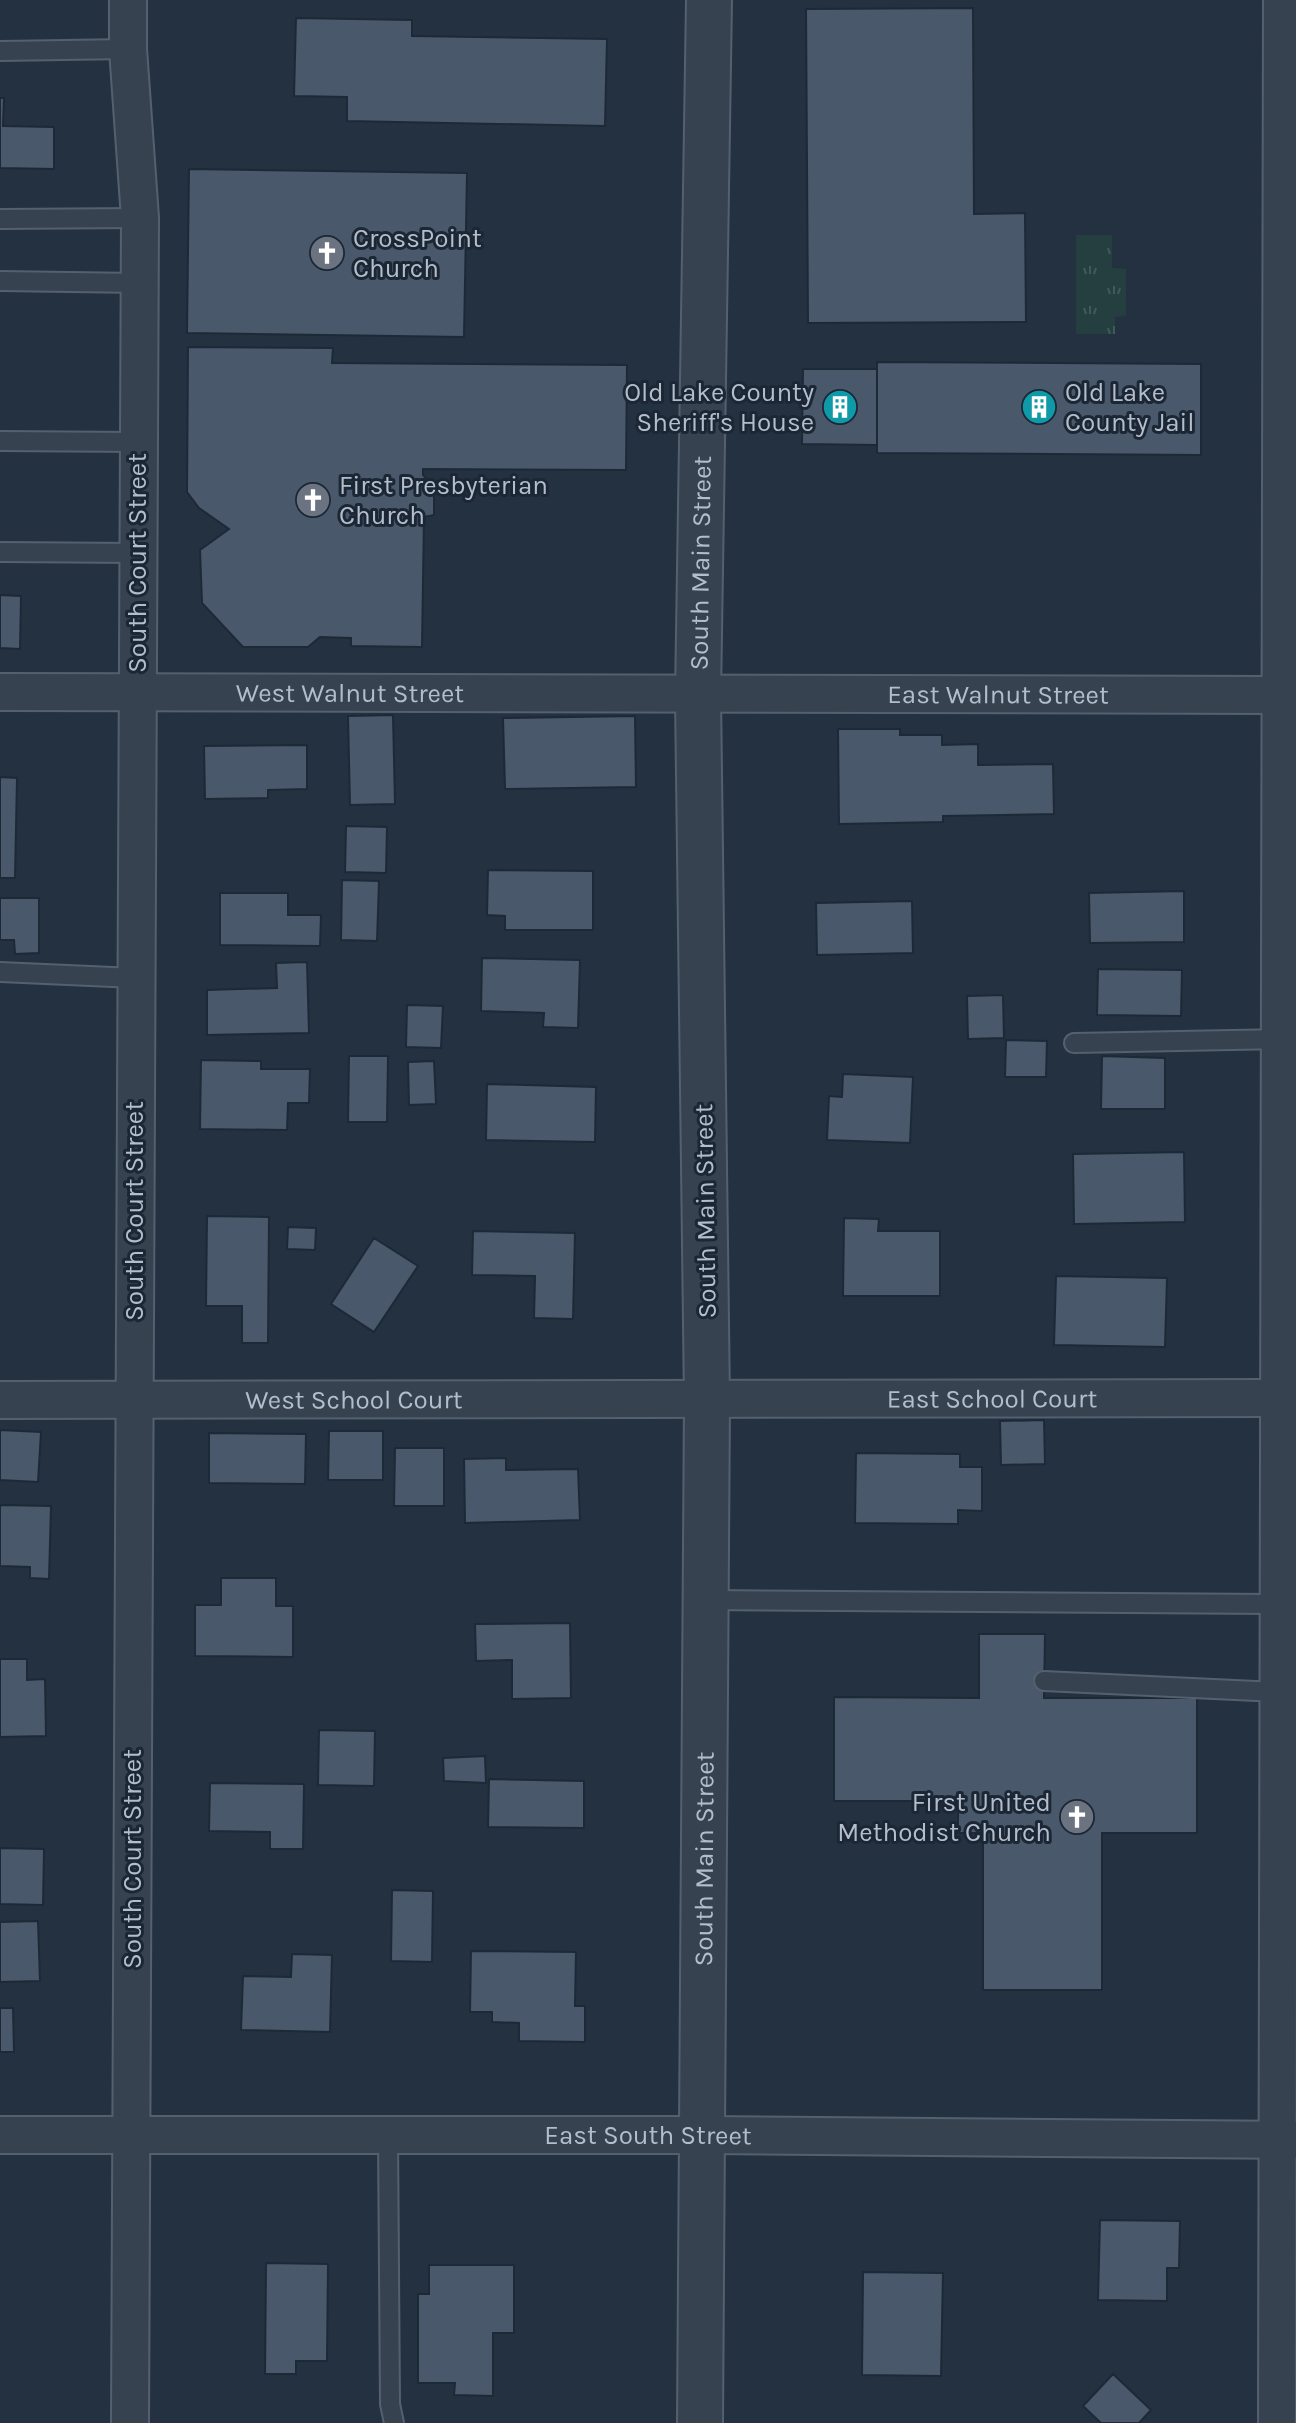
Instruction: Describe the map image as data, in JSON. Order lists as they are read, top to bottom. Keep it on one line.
{"streets":{"street":["South Court Street","South Main Street","West Walnut Street","East Walnut Street","East School Court","West School Court","East South Street"]},"crossings":[["South Court Street","West Walnut Street"],["South Court Street","West School Court"],["South Court Street","East South Street"],["South Main Street","West Walnut Street"],["South Main Street","East Walnut Street"],["South Main Street","East School Court"],["South Main Street","West School Court"],["South Main Street","East South Street"],["West Walnut Street","East Walnut Street"],["East School Court","West School Court"]],"places":{"church":["CrossPoint Church","First Presbyterian Church","First United Methodist Church"],"building":["Old Lake County Sheriff's House","Old Lake County Jail"]}}
